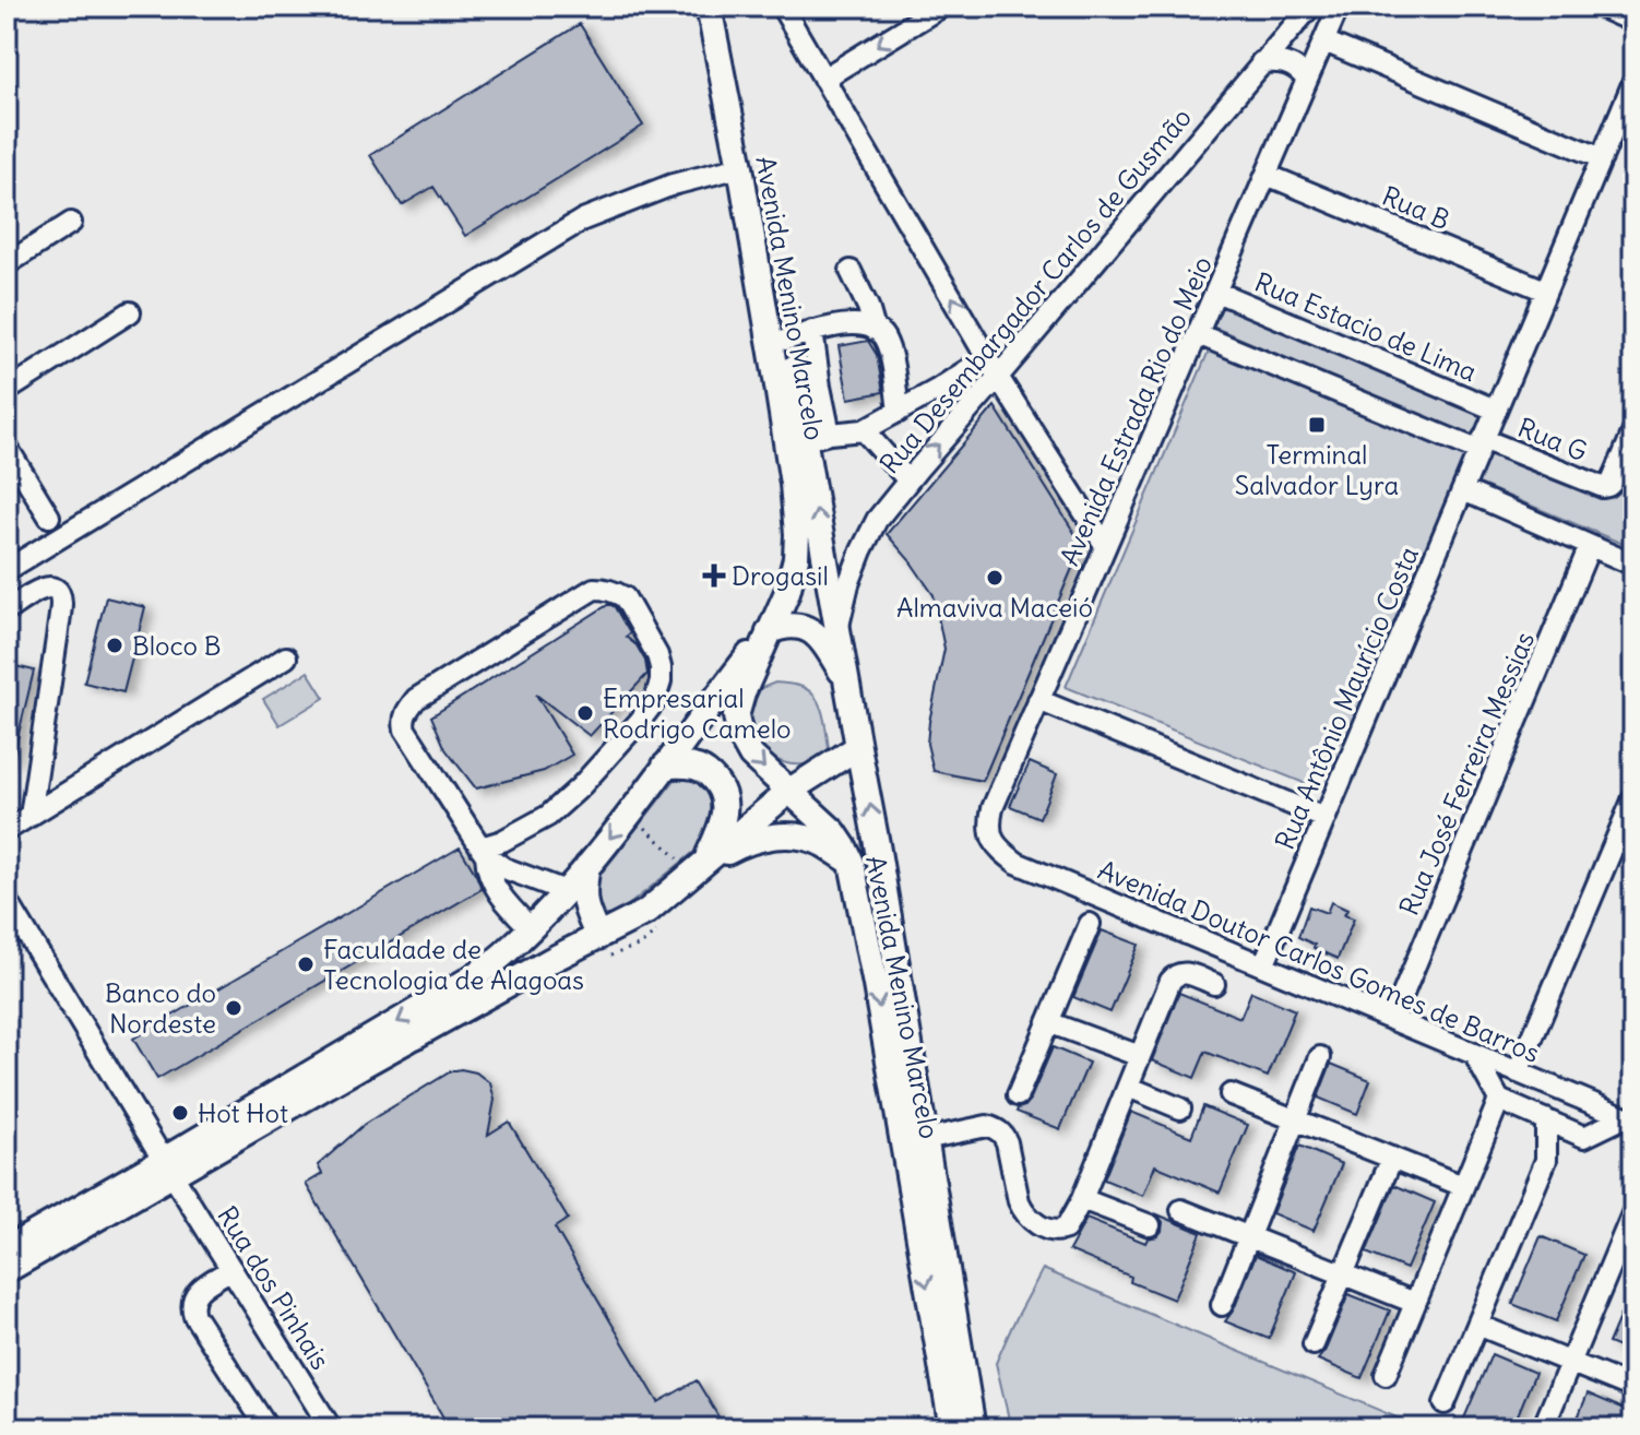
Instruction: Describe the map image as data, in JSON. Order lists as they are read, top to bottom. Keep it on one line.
{"streets":{"main road":["Avenida Menino Marcelo"],"street":["Rua B","Rua Desembargador Carlos de Gusmão","Rua Estacio de Lima","Avenida Estrada Rio do Meio","Rua G","Rua Antônio Maurício Costa","Rua José Ferreira Messias","Avenida Doutor Carlos Gomes de Barros","Rua dos Pinhais"]},"crossings":[["Rua B","Avenida Estrada Rio do Meio"],["Rua B","Rua Antônio Maurício Costa"],["Rua Desembargador Carlos de Gusmão","Avenida Menino Marcelo"],["Rua Estacio de Lima","Avenida Estrada Rio do Meio"],["Rua Estacio de Lima","Rua Antônio Maurício Costa"],["Avenida Estrada Rio do Meio","Rua G"],["Avenida Estrada Rio do Meio","Avenida Doutor Carlos Gomes de Barros"],["Rua G","Rua Antônio Maurício Costa"],["Rua Antônio Maurício Costa","Avenida Doutor Carlos Gomes de Barros"],["Rua José Ferreira Messias","Avenida Doutor Carlos Gomes de Barros"]],"places":{"transit":["Terminal Salvador Lyra"],"health":["Drogasil"],"other":["Almaviva Maceió","Bloco B","Empresarial Rodrigo Camelo","Faculdade de Tecnologia de Alagoas","Banco do Nordeste","Hot Hot"]}}
